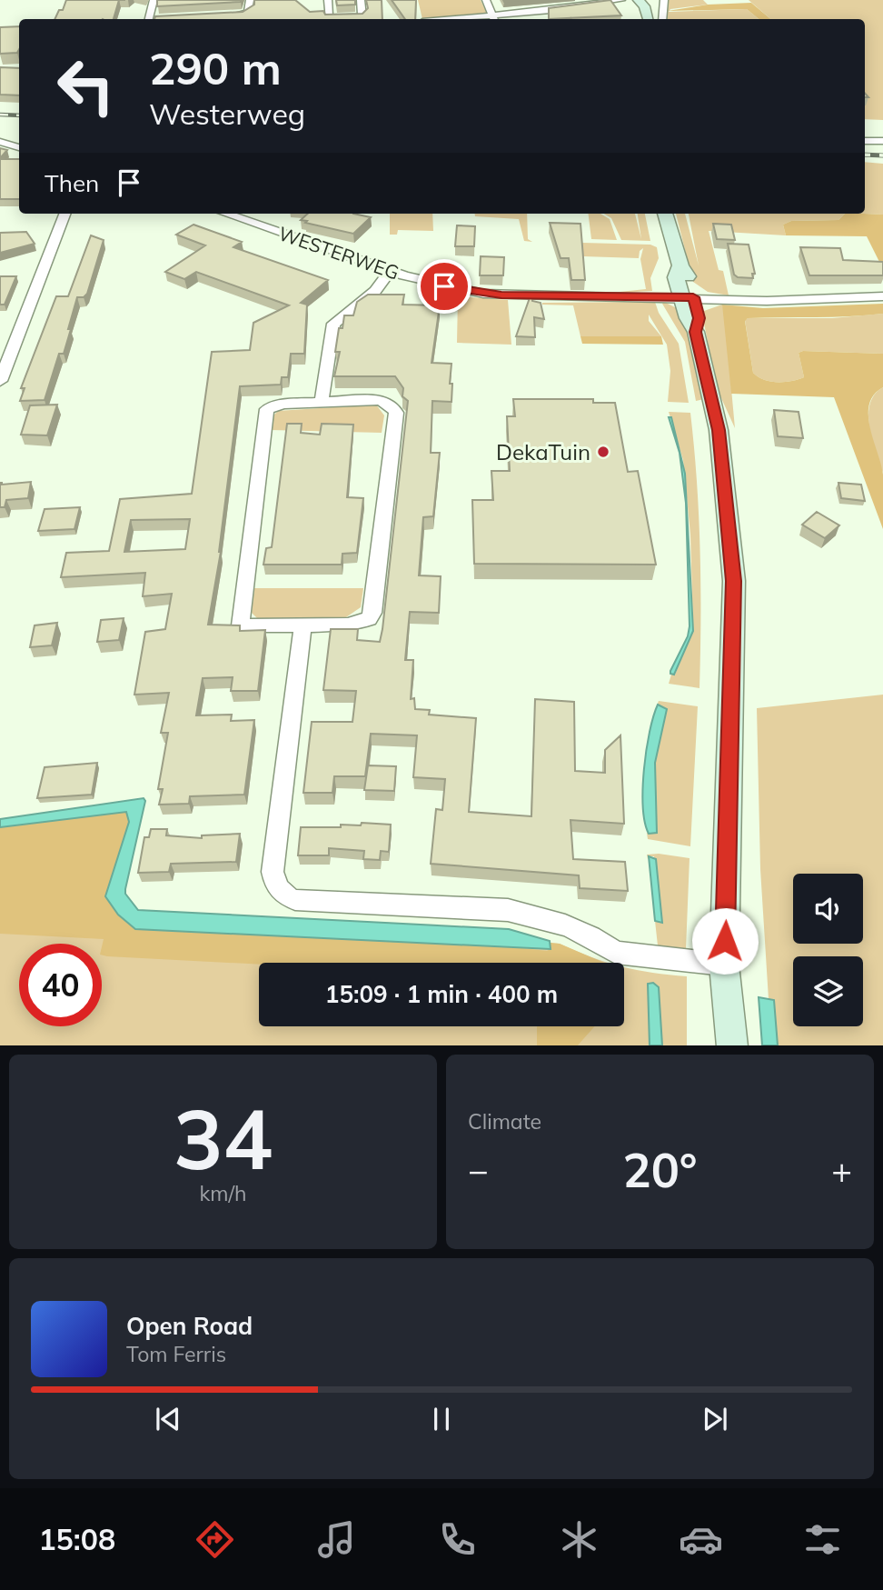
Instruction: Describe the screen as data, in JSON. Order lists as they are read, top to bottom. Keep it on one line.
{"streets":{"street":["WESTERWEG"]},"places":["DekaTuin"],"page":{"turn":["290 m","Westerweg"],"then":"Then","limit":"40","trip":"15:09 · 1 min · 400 m","tile":[["34","km/h"],"Climate"],"heat":["−","20°","+"],"song":["Open Road","Tom Ferris"],"tabs":"15:08"}}
